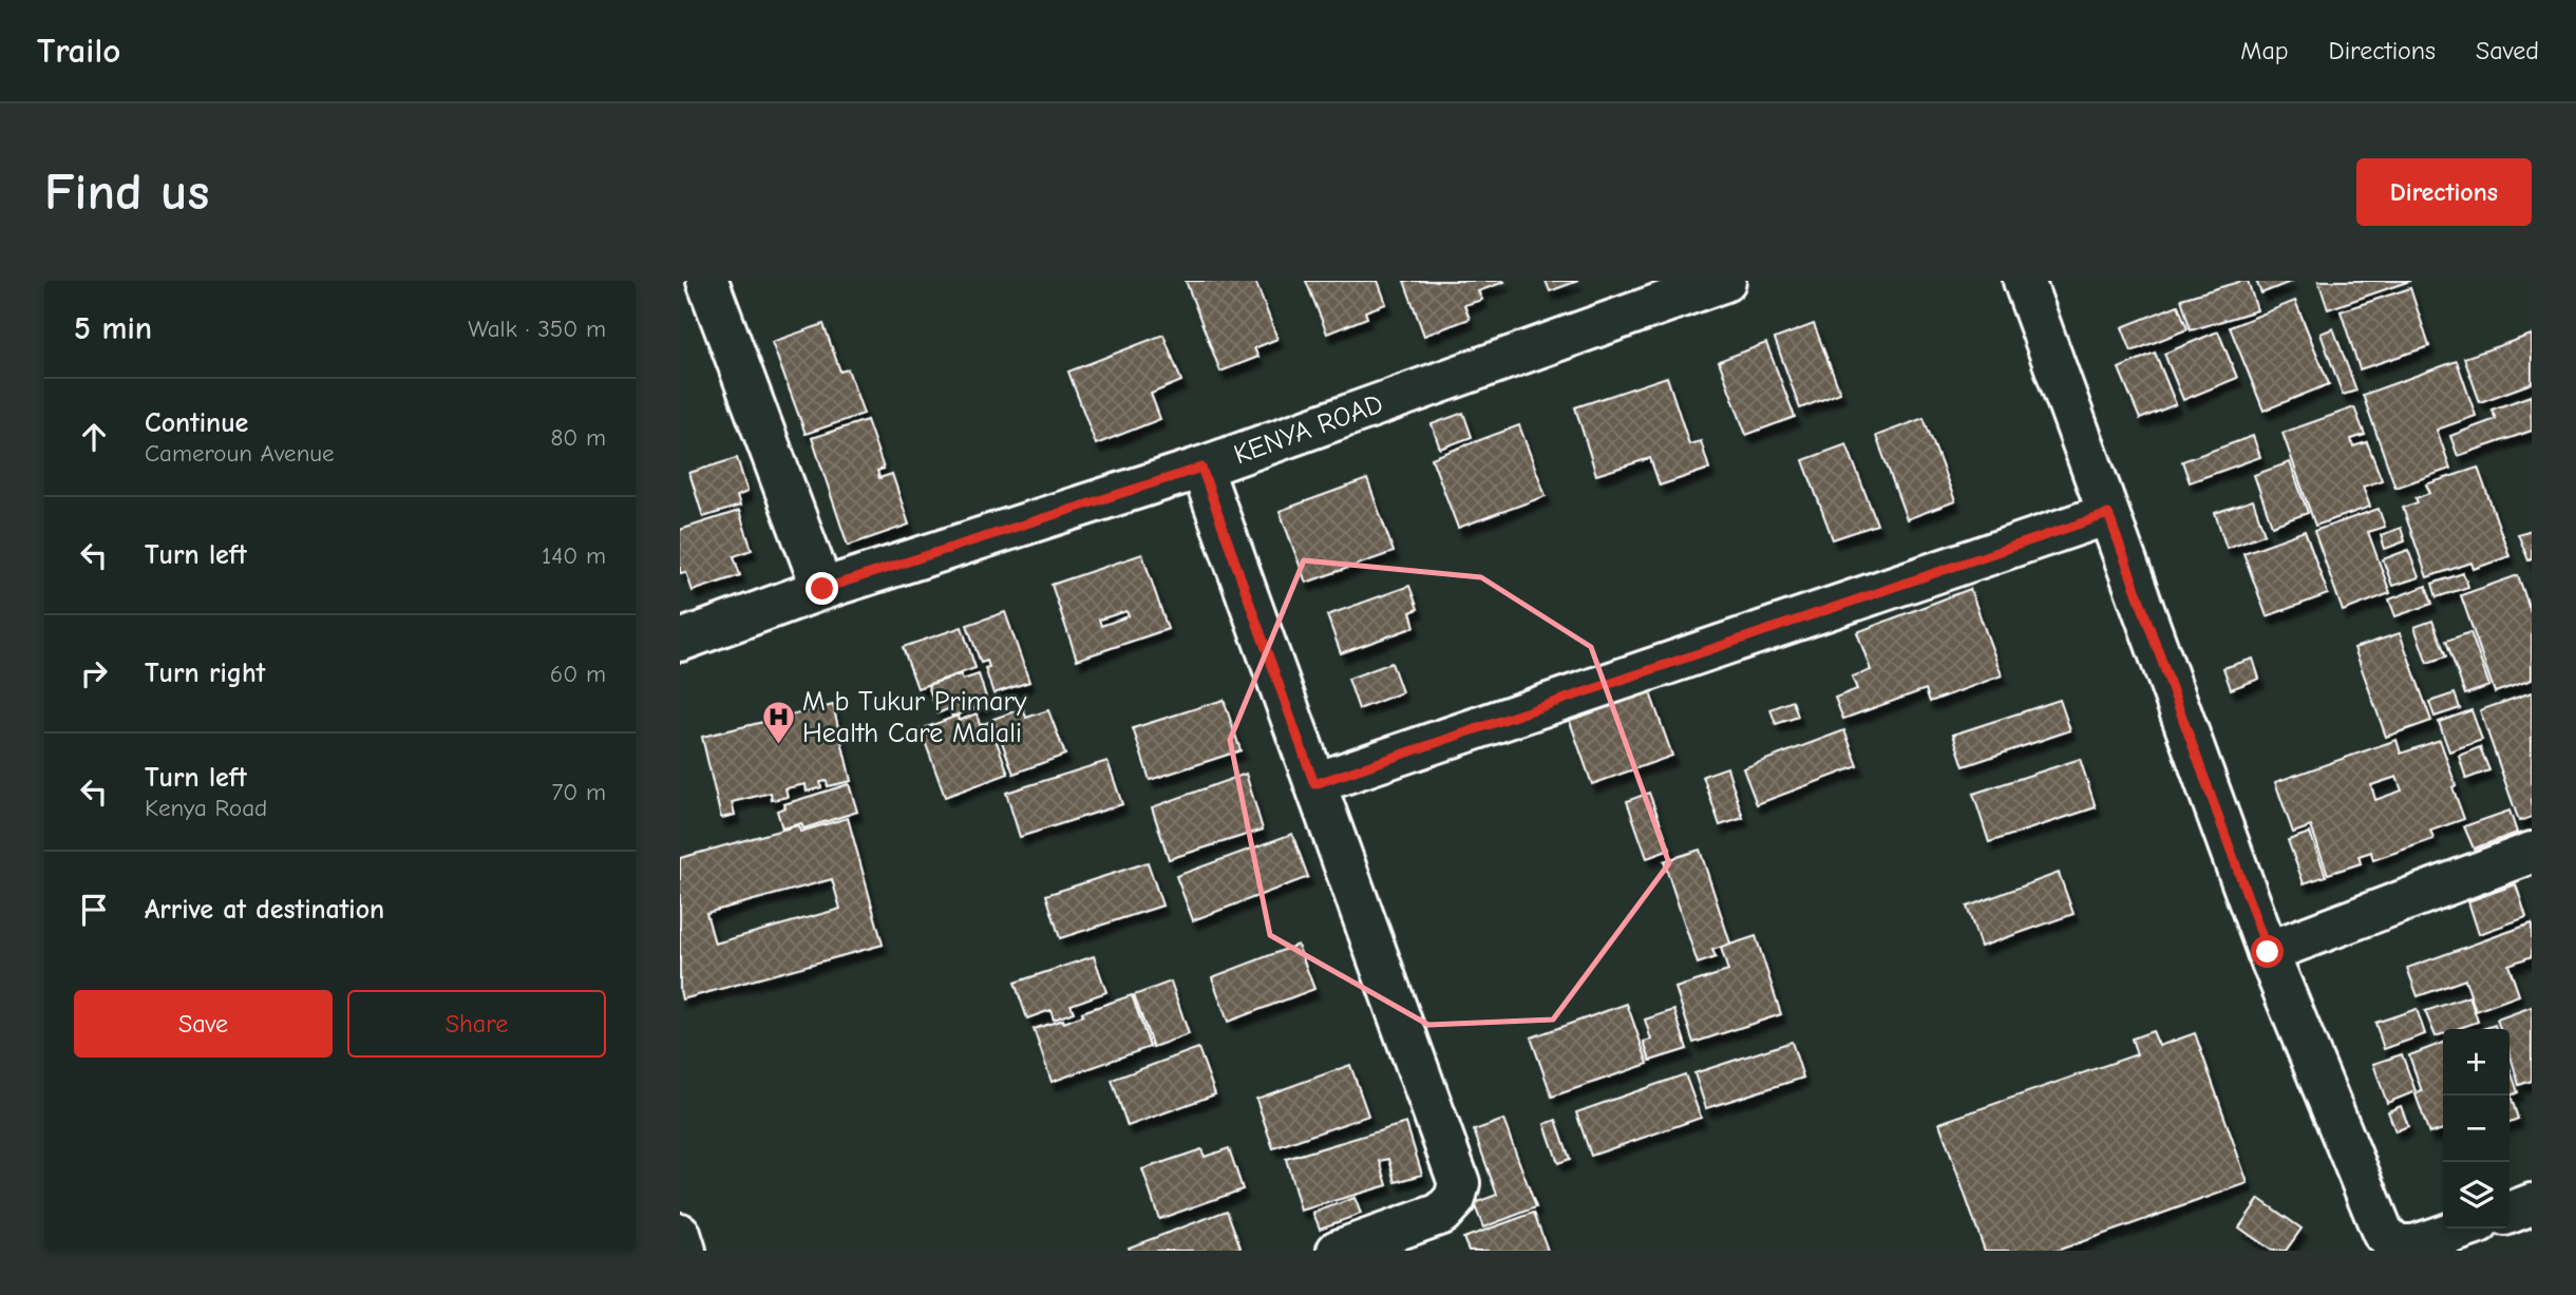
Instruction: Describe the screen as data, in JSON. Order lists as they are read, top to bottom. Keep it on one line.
{"streets":{"street":["KENYA ROAD"]},"places":{"hospital":["M b Tukur Primary Health Care Malali"]},"page":{"header":"Trailo","nav":["Map","Directions","Saved"],"buttons":["Directions",["Save","Share"]],"title":"Find us","heading":["5 min","Walk · 350 m"],"list":[["Continue","Cameroun Avenue","80 m"],["Turn left","140 m"],["Turn right","60 m"],["Turn left","Kenya Road","70 m"],"Arrive at destination"],"map_buttons":["+","−"]}}
